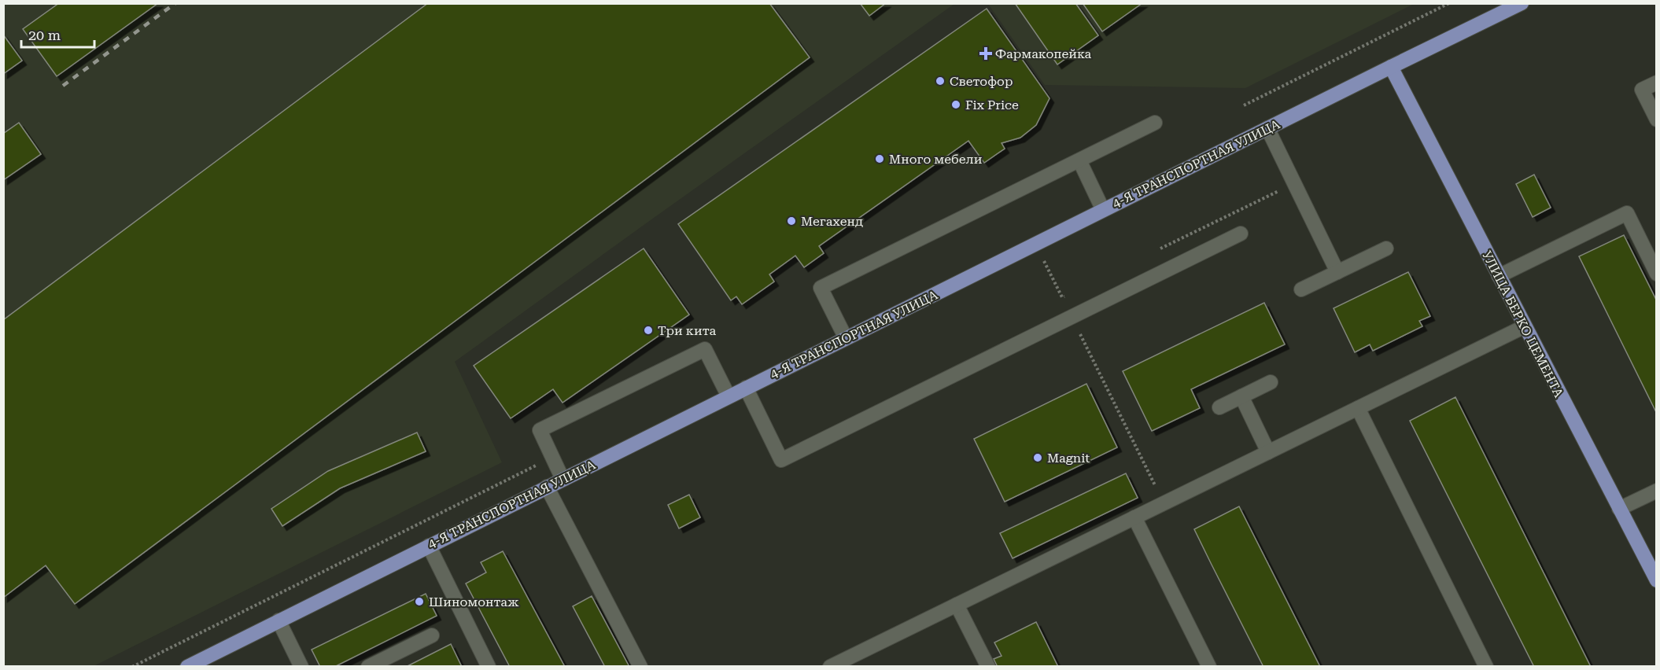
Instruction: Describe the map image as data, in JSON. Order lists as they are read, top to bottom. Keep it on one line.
{"streets":{"main road":["4-Я ТРАНСПОРТНАЯ УЛИЦА","УЛИЦА БЕРКО ЦЕМЕНТА"]},"crossings":[["4-Я ТРАНСПОРТНАЯ УЛИЦА","УЛИЦА БЕРКО ЦЕМЕНТА"]],"places":{"health":["Фармакопейка"],"other":["Светофор","Fix Price","Много мебели","Мегахенд","Три кита","Magnit","Шиномонтаж"]},"scale_bar":"20 m"}
